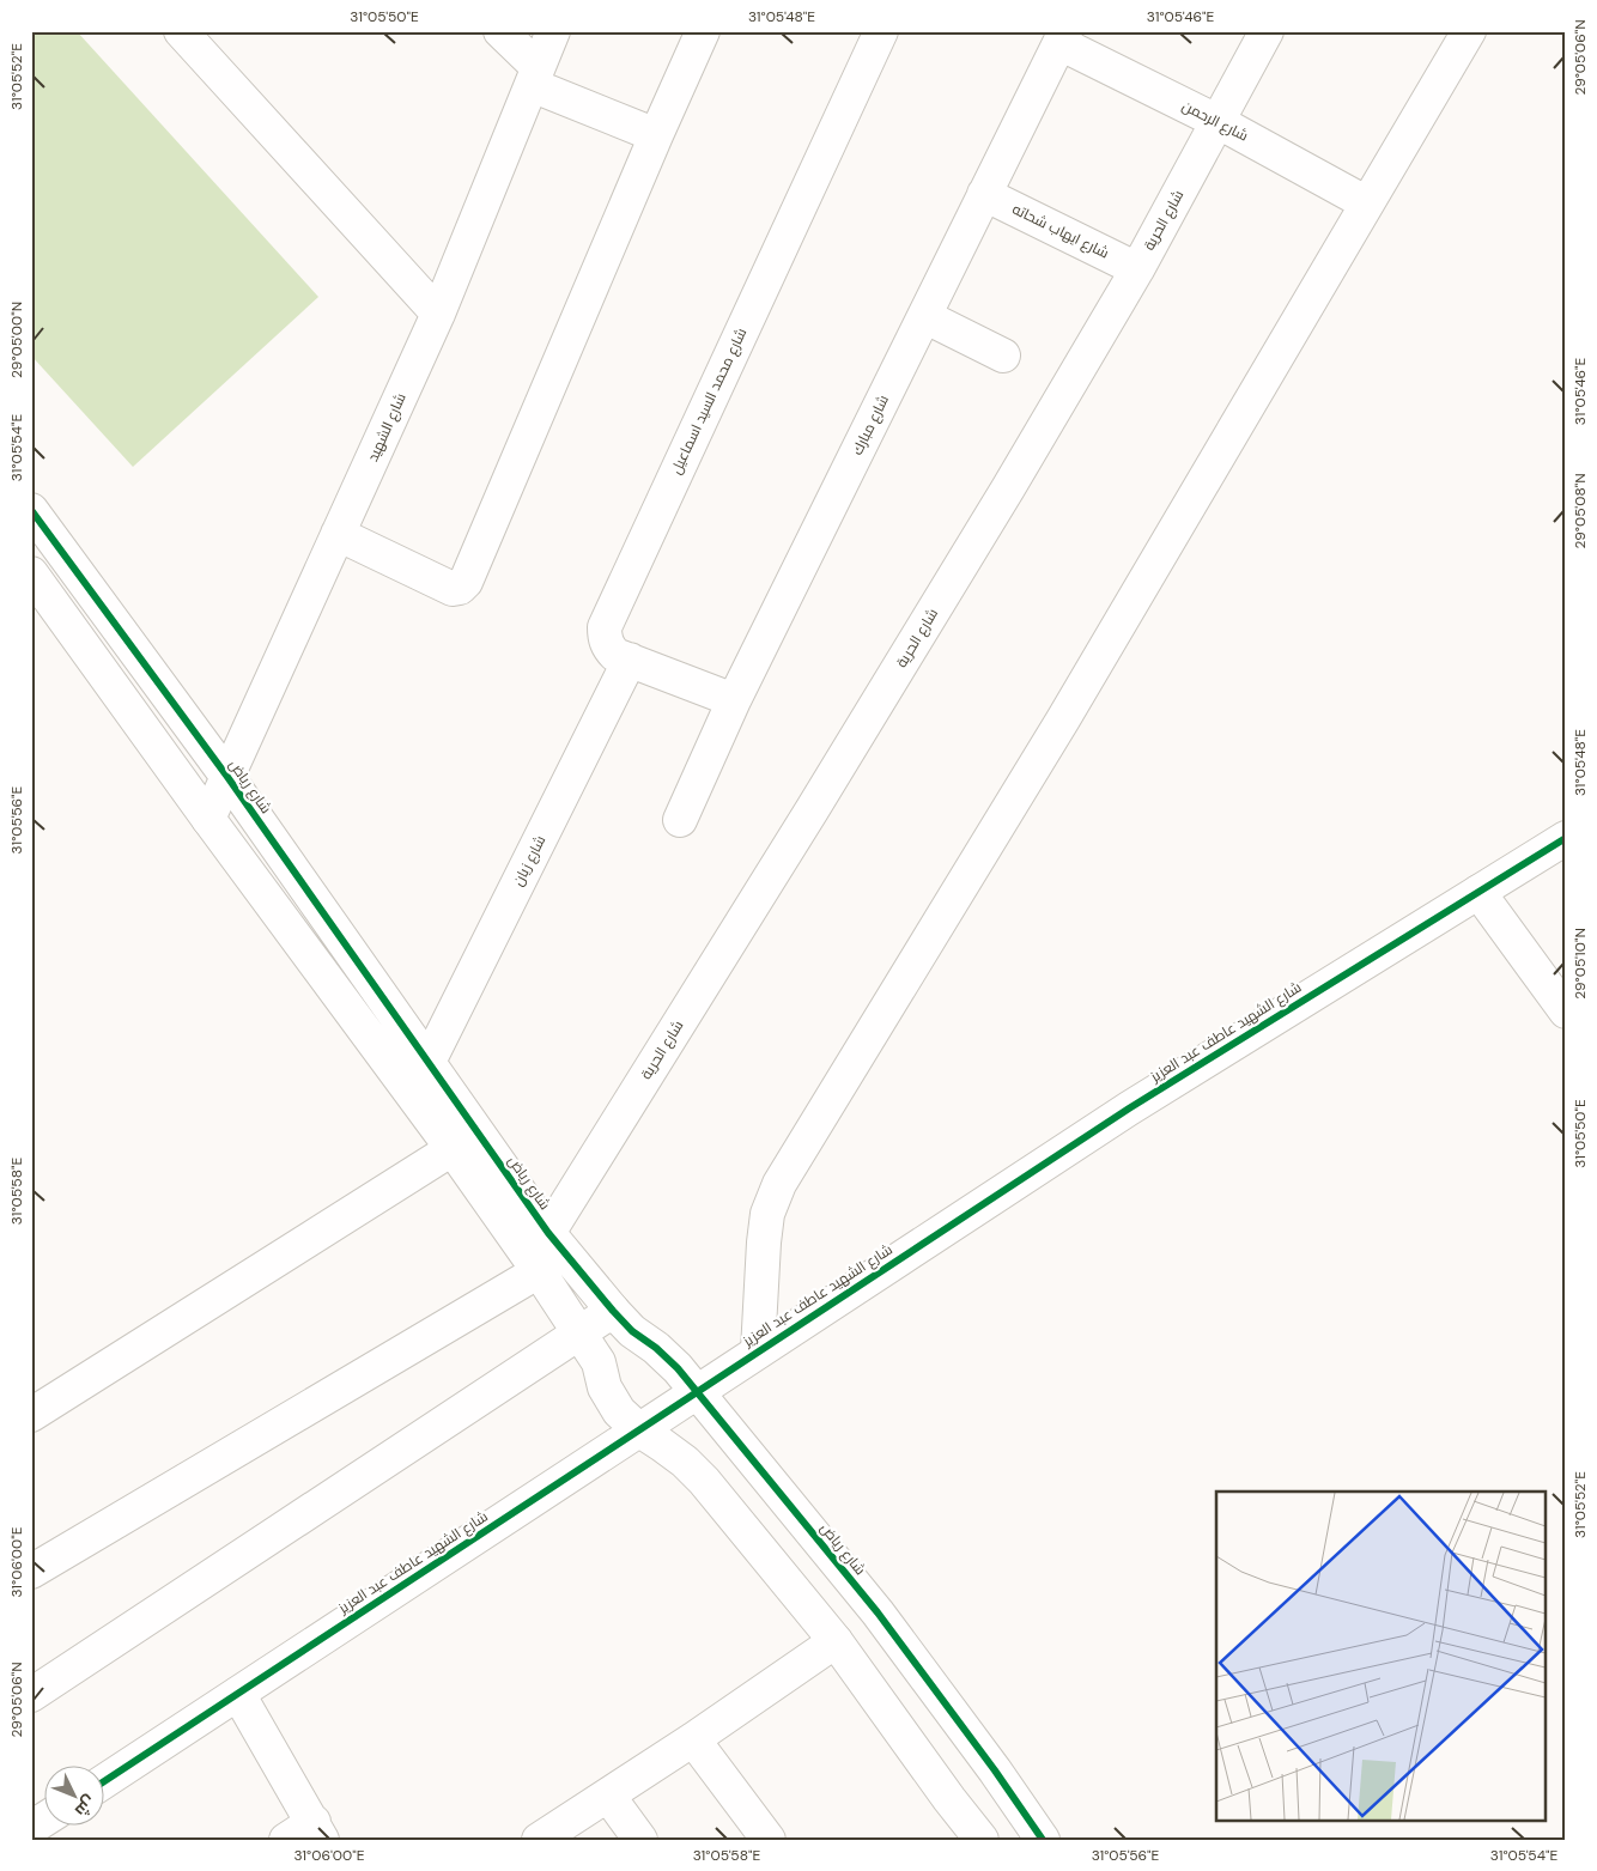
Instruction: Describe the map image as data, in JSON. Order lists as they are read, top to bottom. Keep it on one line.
{"streets":{"street":["شارع الرحمن","شارع الحرية","شارع ايهاب شحاته","شارع محمد السيد اسماعيل","شارع مبارك","شارع الشهيد","شارع رياض","شارع زيان","شارع الشهيد عاطف عبد العزيز"]},"crossings":[["شارع الرحمن","شارع الحرية"],["شارع الرحمن","شارع مبارك"],["شارع الحرية","شارع ايهاب شحاته"],["شارع الحرية","شارع رياض"],["شارع ايهاب شحاته","شارع مبارك"],["شارع محمد السيد اسماعيل","شارع مبارك"],["شارع محمد السيد اسماعيل","شارع زيان"],["شارع الشهيد","شارع رياض"],["شارع رياض","شارع زيان"],["شارع رياض","شارع الشهيد عاطف عبد العزيز"]],"north":"bottom right","coordinates":["31°05'50\"E","31°05'48\"E","31°05'46\"E","29°05'06\"N","31°05'52\"E","29°05'00\"N","31°05'54\"E","29°05'08\"N","31°05'56\"E","29°05'10\"N","31°05'58\"E","31°06'00\"E"]}
